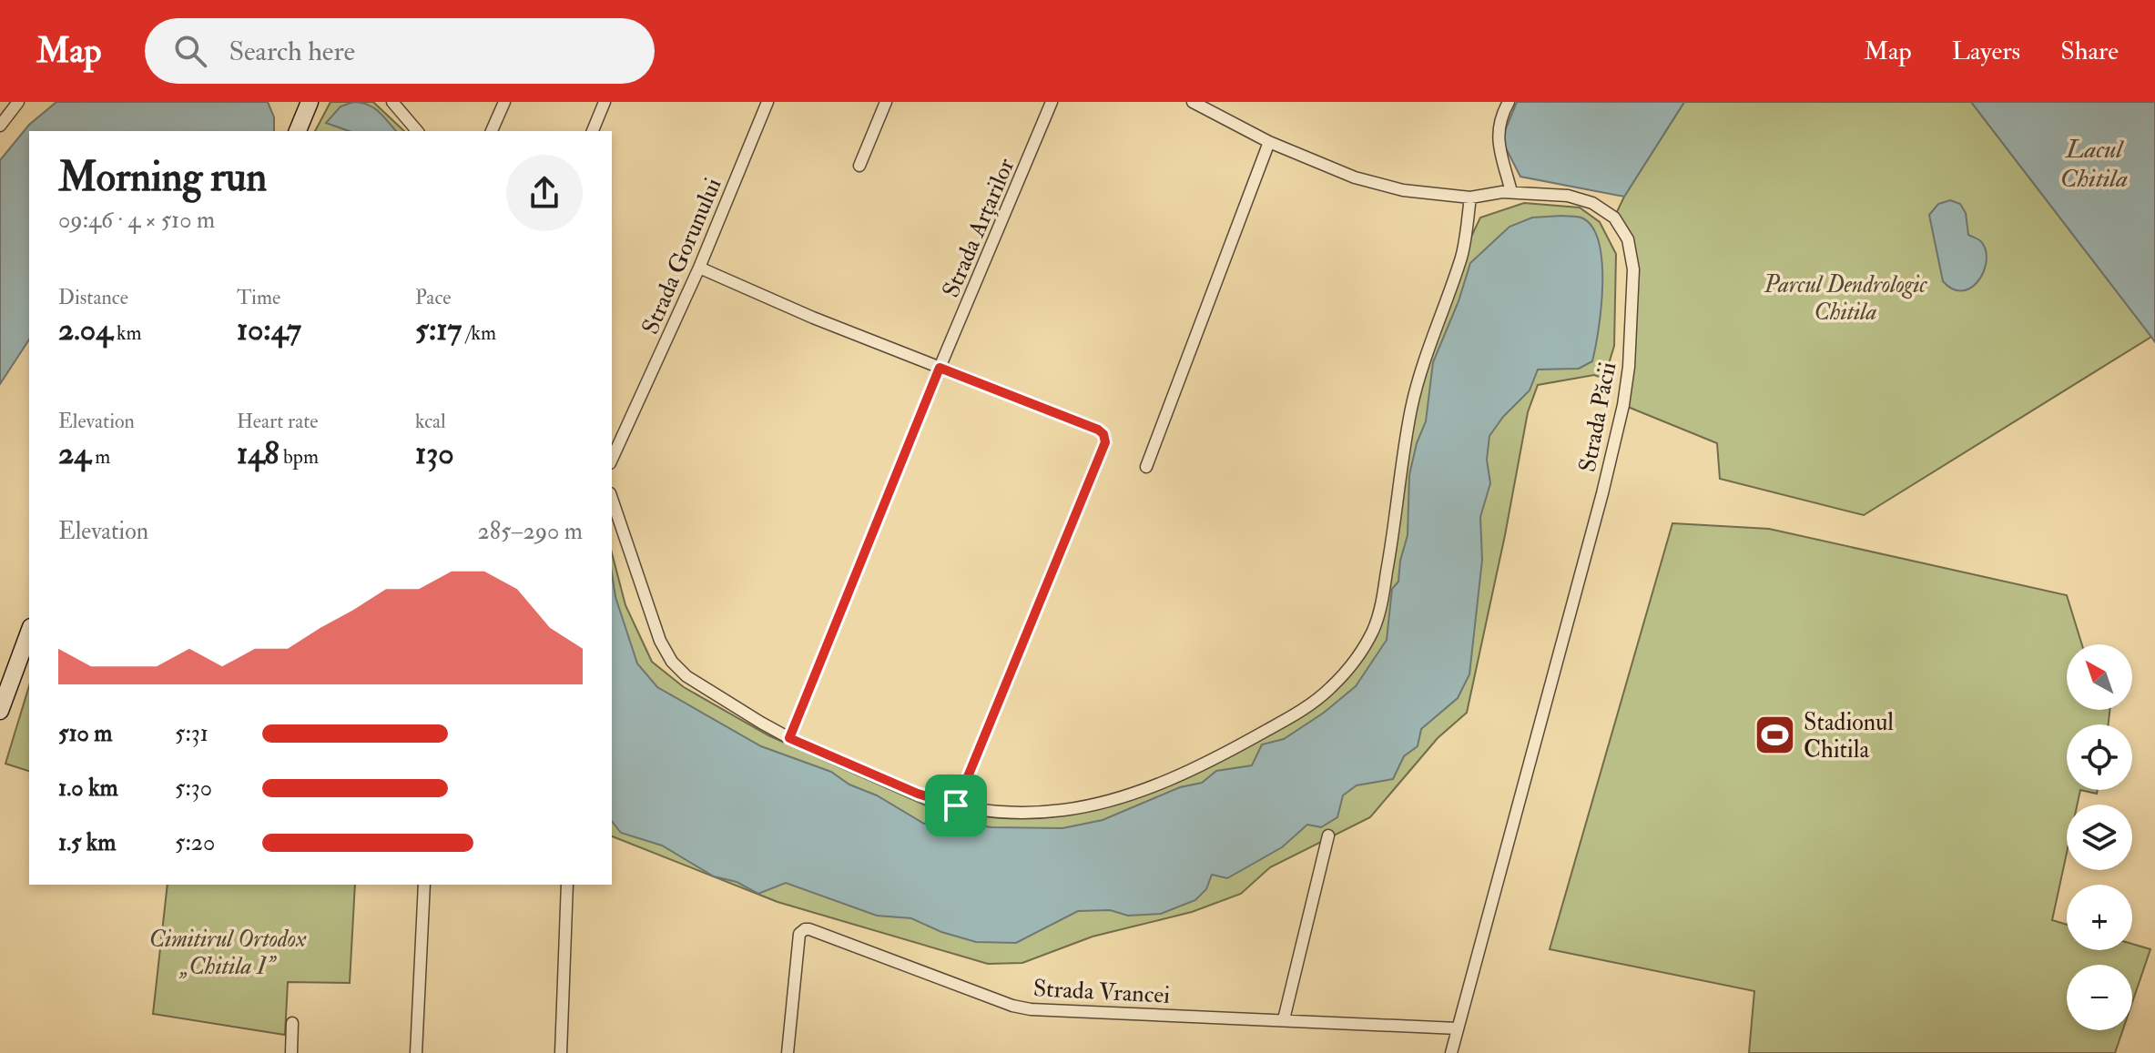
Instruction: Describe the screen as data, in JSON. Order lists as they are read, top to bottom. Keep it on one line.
{"streets":{"street":["Strada Arțarilor","Strada Gorunului","Strada Păcii","Strada Vrancei"]},"crossings":[["Strada Păcii","Strada Vrancei"]],"water":["Lacul Chitila"],"parks":["Parcul Dendrologic Chitila","Cimitirul Ortodox „Chitila I”"],"places":{"sports":["Stadionul Chitila"]},"north":"top left","page":{"header":"Map","search":"Search here","nav":["Map","Layers","Share"],"heading":["Morning run","09:46 · 4 × 510 m"],"stats":[["Distance","2.04 km"],["Time","10:47"],["Pace","5:17 /km"],["Elevation","24 m"],["Heart rate","148 bpm"],["kcal","130"]],"chart":["Elevation","285–290 m"],"map_buttons":["+","−"],"list":[{"name":"510 m","note":"5:31"},{"name":"1.0 km","note":"5:30"},{"name":"1.5 km","note":"5:20"}]}}
